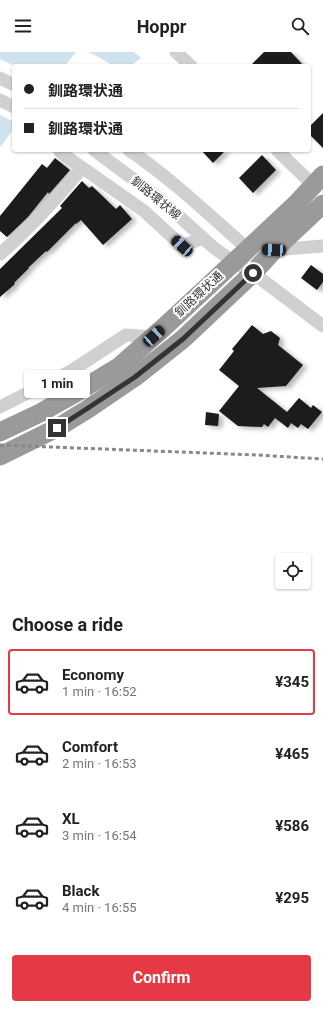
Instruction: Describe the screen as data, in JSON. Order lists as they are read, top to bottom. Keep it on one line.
{"streets":{"highway":["釧路環状通"],"street":["釧路環状線"]},"crossings":[["釧路環状線","釧路環状通"]],"page":{"header":"Hoppr","banner":["釧路環状通","釧路環状通"],"bubble":"1 min","heading":"Choose a ride","list":[{"name":"Economy","note":"1 min · 16:52","value":"¥345"},{"name":"Comfort","note":"2 min · 16:53","value":"¥465"},{"name":"XL","note":"3 min · 16:54","value":"¥586"},{"name":"Black","note":"4 min · 16:55","value":"¥295"}],"buttons":"Confirm"}}
